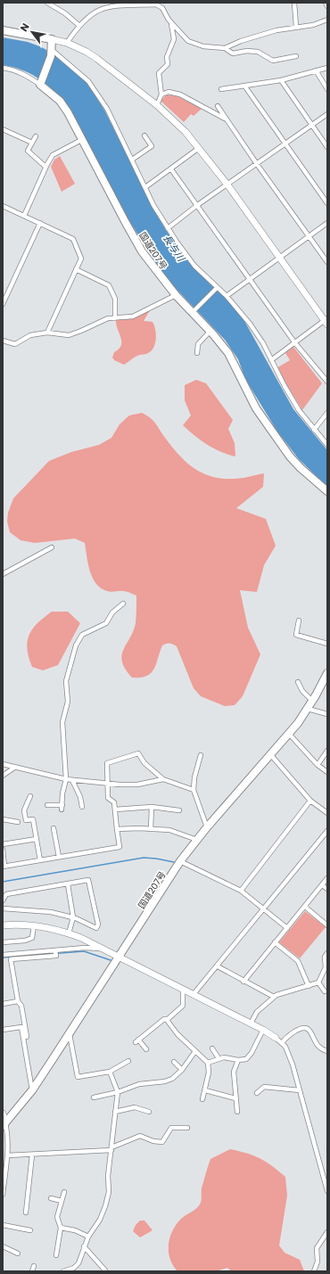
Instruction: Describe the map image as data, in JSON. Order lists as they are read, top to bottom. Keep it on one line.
{"streets":{"highway":["国道207号"]},"water":["長与川"],"north":"top left"}
